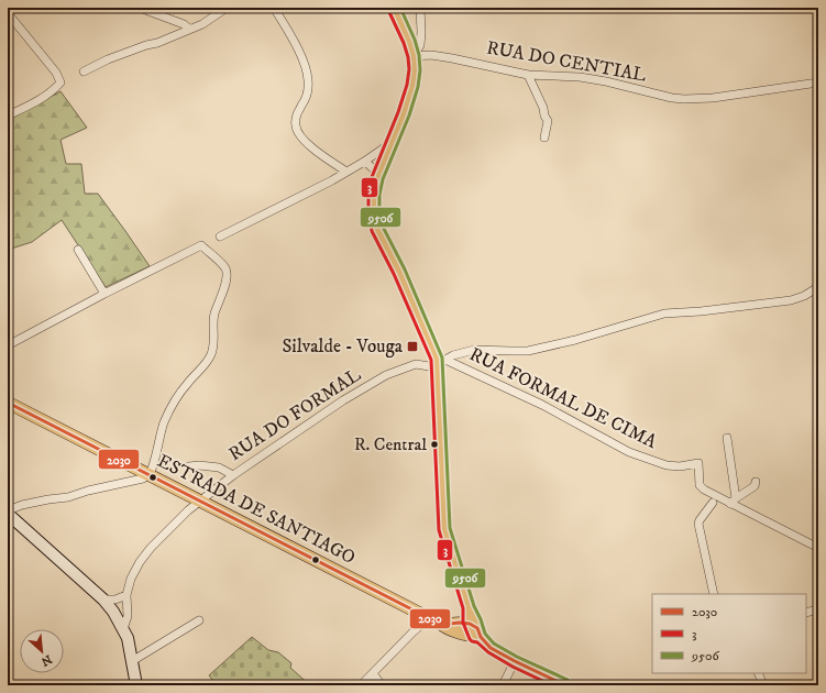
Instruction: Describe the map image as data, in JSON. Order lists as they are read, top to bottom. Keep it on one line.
{"streets":{"main road":["ESTRADA DE SANTIAGO"],"street":["RUA DO CENTIAL","RUA FORMAL DE CIMA","RUA DO FORMAL"]},"crossings":[["RUA FORMAL DE CIMA","RUA DO FORMAL"],["RUA DO FORMAL","ESTRADA DE SANTIAGO"]],"places":{"transit":["Silvalde - Vouga"],"other":["R. Central"]},"lines":["transit line 9506","transit line 3","transit line 2030"],"legend":["2030","3","9506"],"north":"bottom right"}
